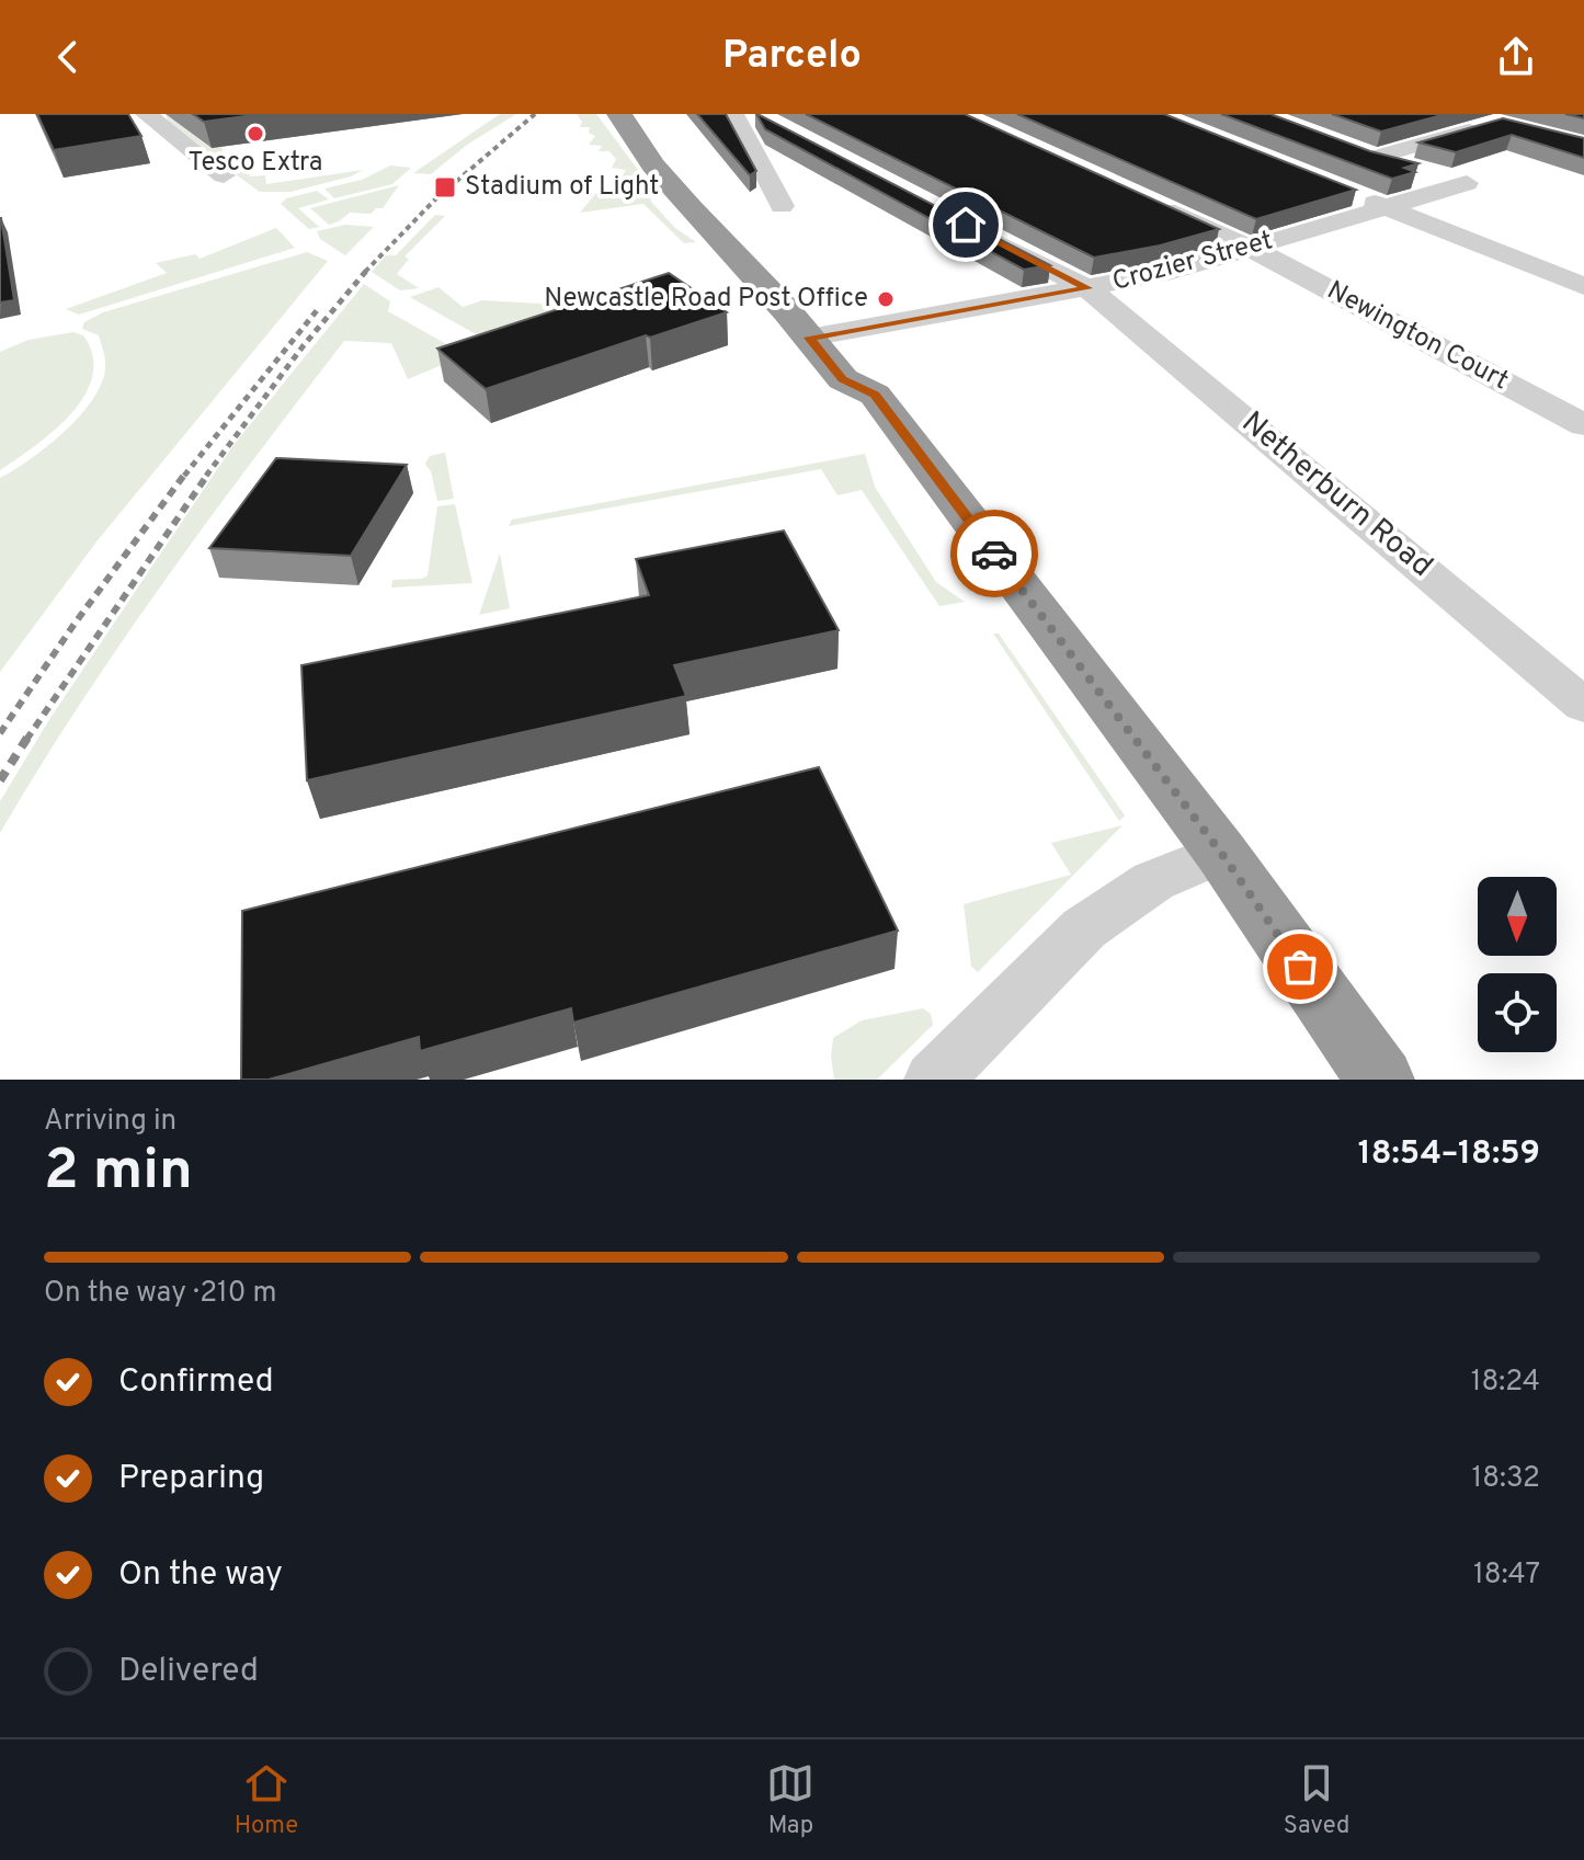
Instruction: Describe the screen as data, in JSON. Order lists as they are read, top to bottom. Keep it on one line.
{"streets":{"street":["Crozier Street","Newington Court","Netherburn Road"]},"crossings":[["Crozier Street","Newington Court"],["Crozier Street","Netherburn Road"]],"places":{"other":["Tesco Extra","Newcastle Road Post Office"],"transit":["Stadium of Light"]},"north":"bottom","page":{"header":"Parcelo","heading":["2 min","Arriving in","18:54–18:59"],"bar":"On the way · 210 m","list":[["Confirmed","18:24"],["Preparing","18:32"],["On the way","18:47"],"Delivered"],"tabs":["Home","Map","Saved"]}}
